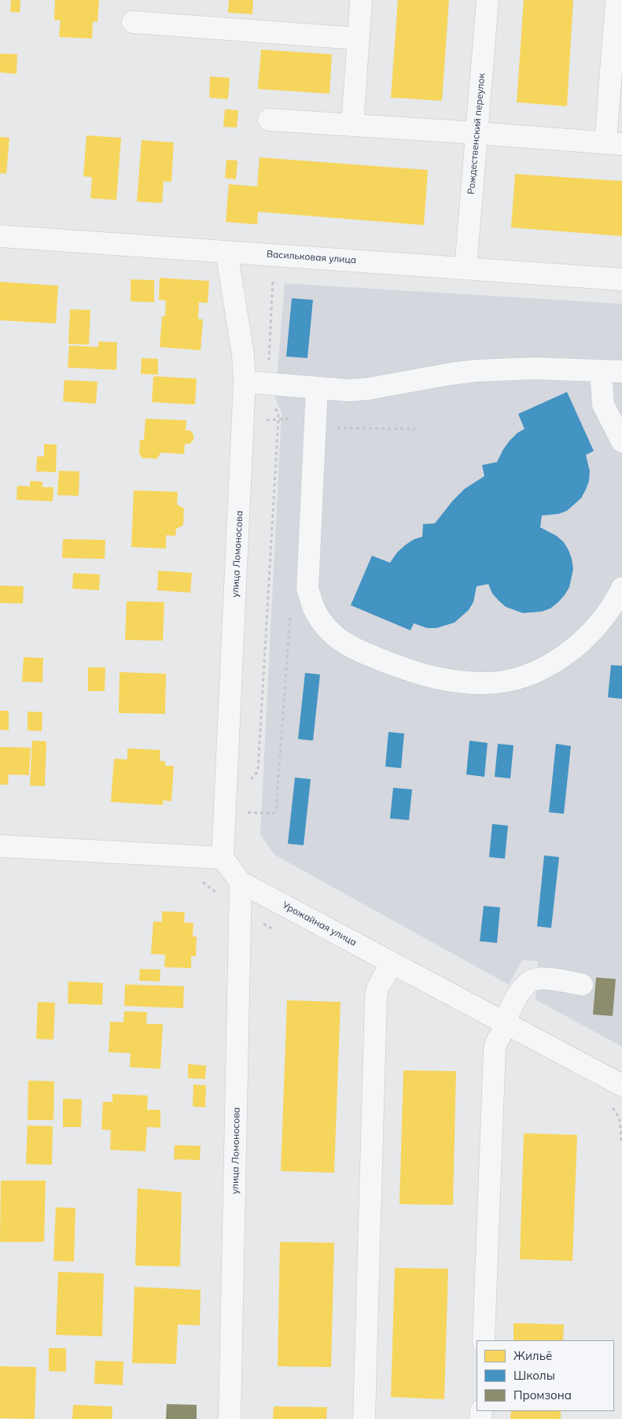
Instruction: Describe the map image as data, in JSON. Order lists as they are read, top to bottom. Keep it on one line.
{"streets":{"street":["Рождественский переулок","Васильковая улица","улица Ломоносова","Урожайная улица"]},"crossings":[["Рождественский переулок","Васильковая улица"],["Васильковая улица","улица Ломоносова"],["улица Ломоносова","Урожайная улица"]],"legend":["Жильё","Школы","Промзона"]}
